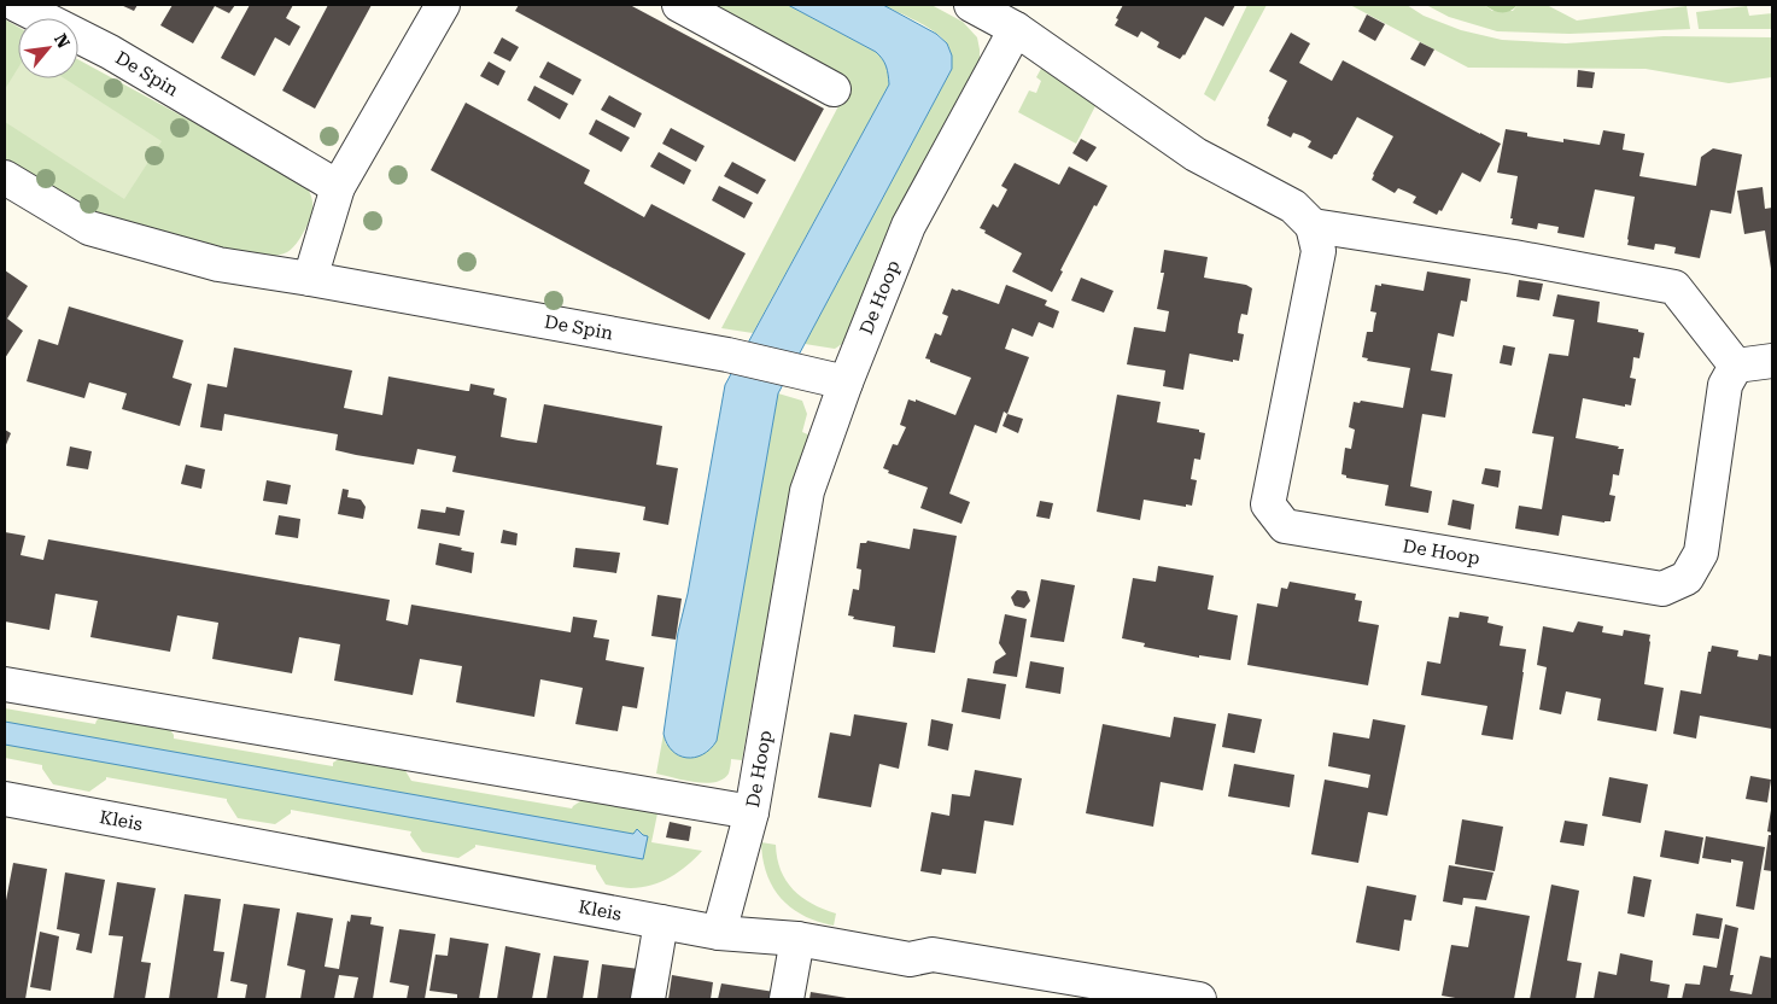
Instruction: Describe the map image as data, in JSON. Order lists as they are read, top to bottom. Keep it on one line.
{"streets":{"street":["De Spin","De Hoop","Kleis"]},"crossings":[["De Spin","De Hoop"],["De Hoop","Kleis"]],"north":"top right"}
